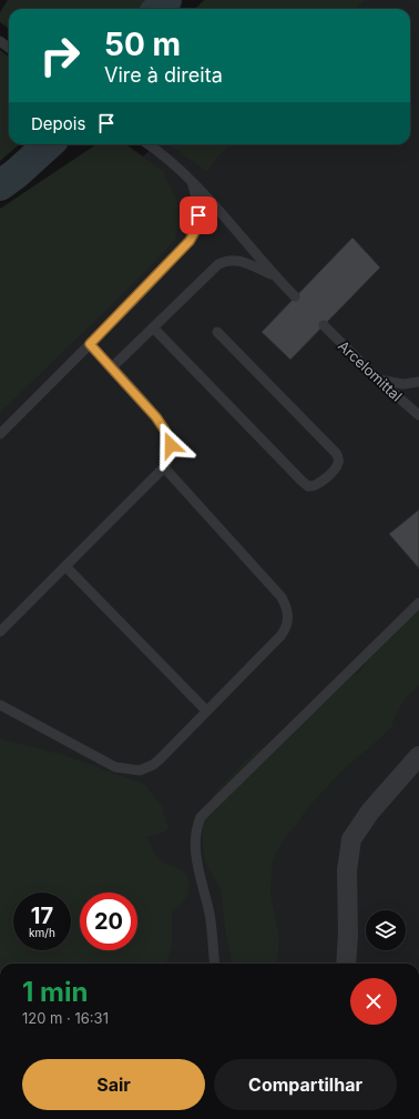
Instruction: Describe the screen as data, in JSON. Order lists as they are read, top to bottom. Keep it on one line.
{"streets":{"lane":["Arcelomittal"]},"page":{"turn":["50 m","Vire à direita"],"then":"Depois","speed":"17 km/h","limit":"20","heading":["1 min","120 m · 16:31"],"buttons":["Sair","Compartilhar"]}}
